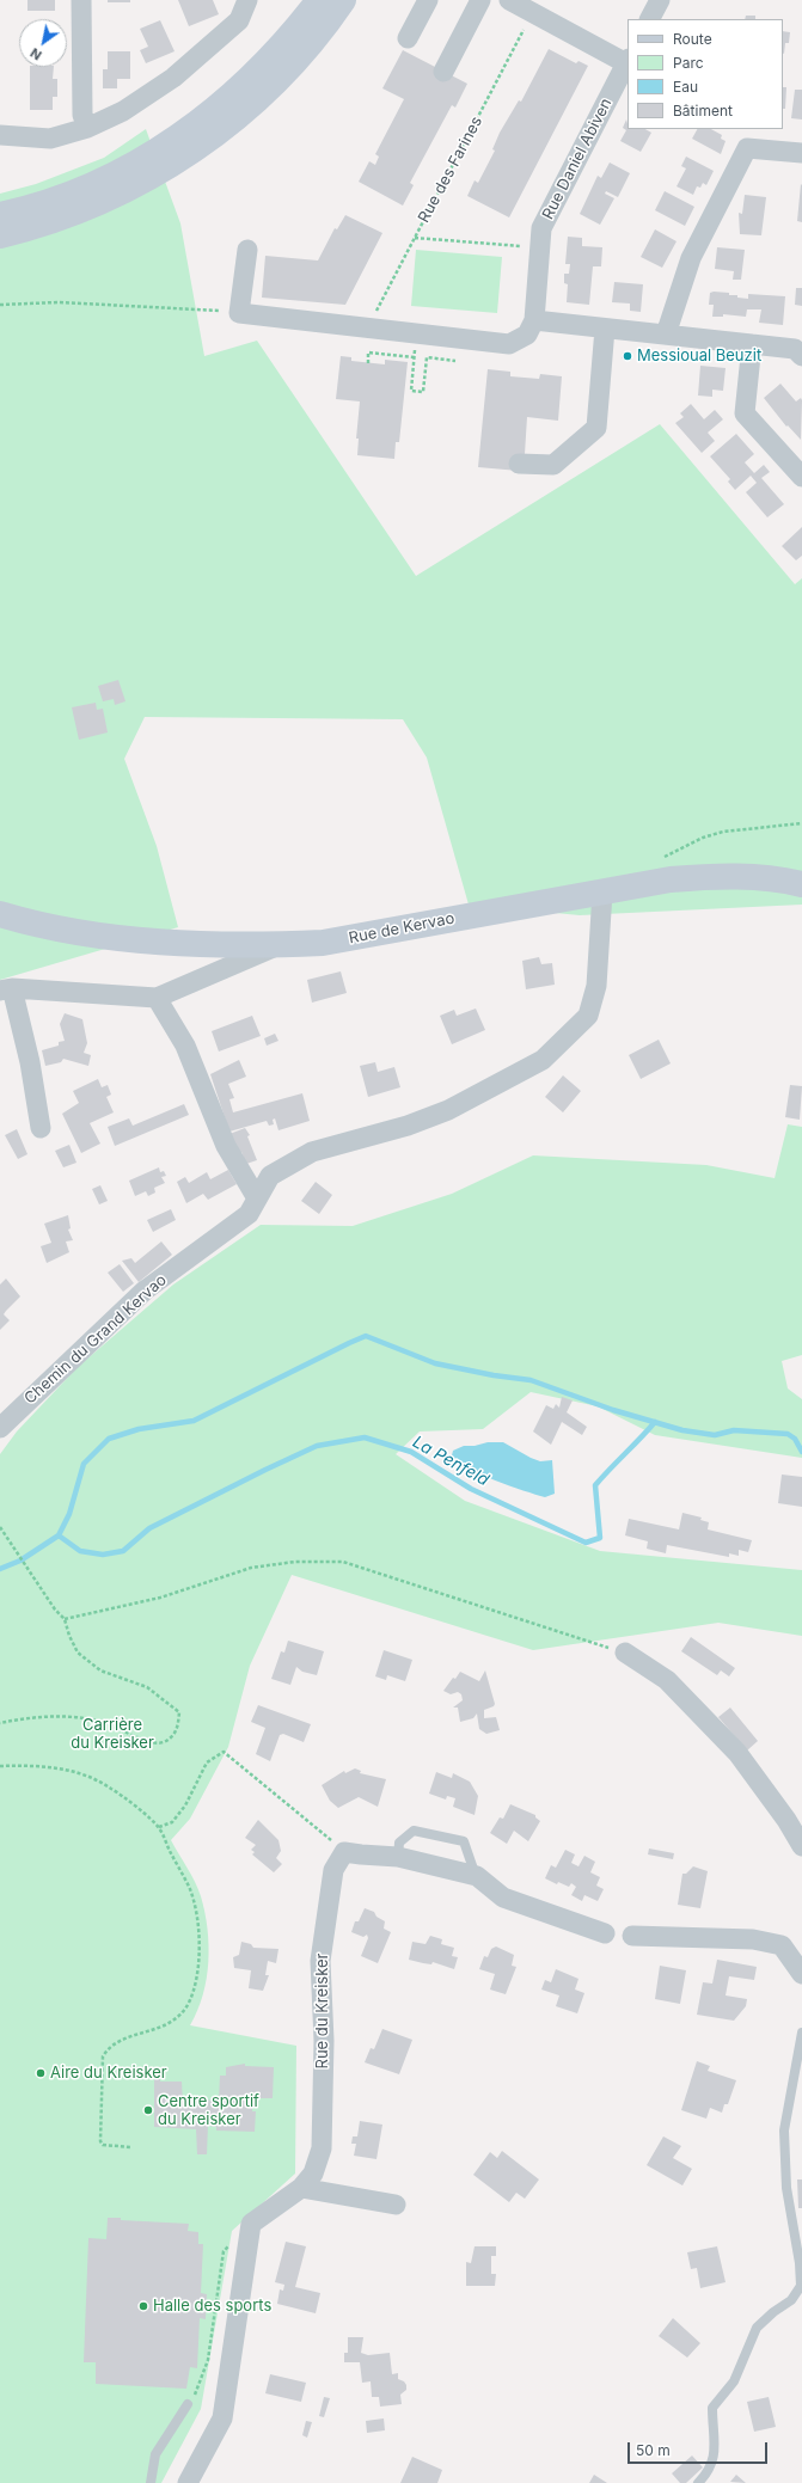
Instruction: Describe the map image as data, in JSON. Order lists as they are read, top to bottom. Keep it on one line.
{"streets":{"main road":["Rue de Kervao"],"street":["Rue Daniel Abiven","Chemin du Grand Kervao","Rue du Kreisker"],"path":["Rue des Farines"]},"crossings":[["Rue de Kervao","Chemin du Grand Kervao"]],"water":["La Penfeld"],"parks":["Carrière du Kreisker"],"places":["Messioual Beuzit","Aire du Kreisker","Centre sportif du Kreisker","Halle des sports"],"legend":["Route","Parc","Eau","Bâtiment"],"scale_bar":"50 m","north":"bottom left"}
